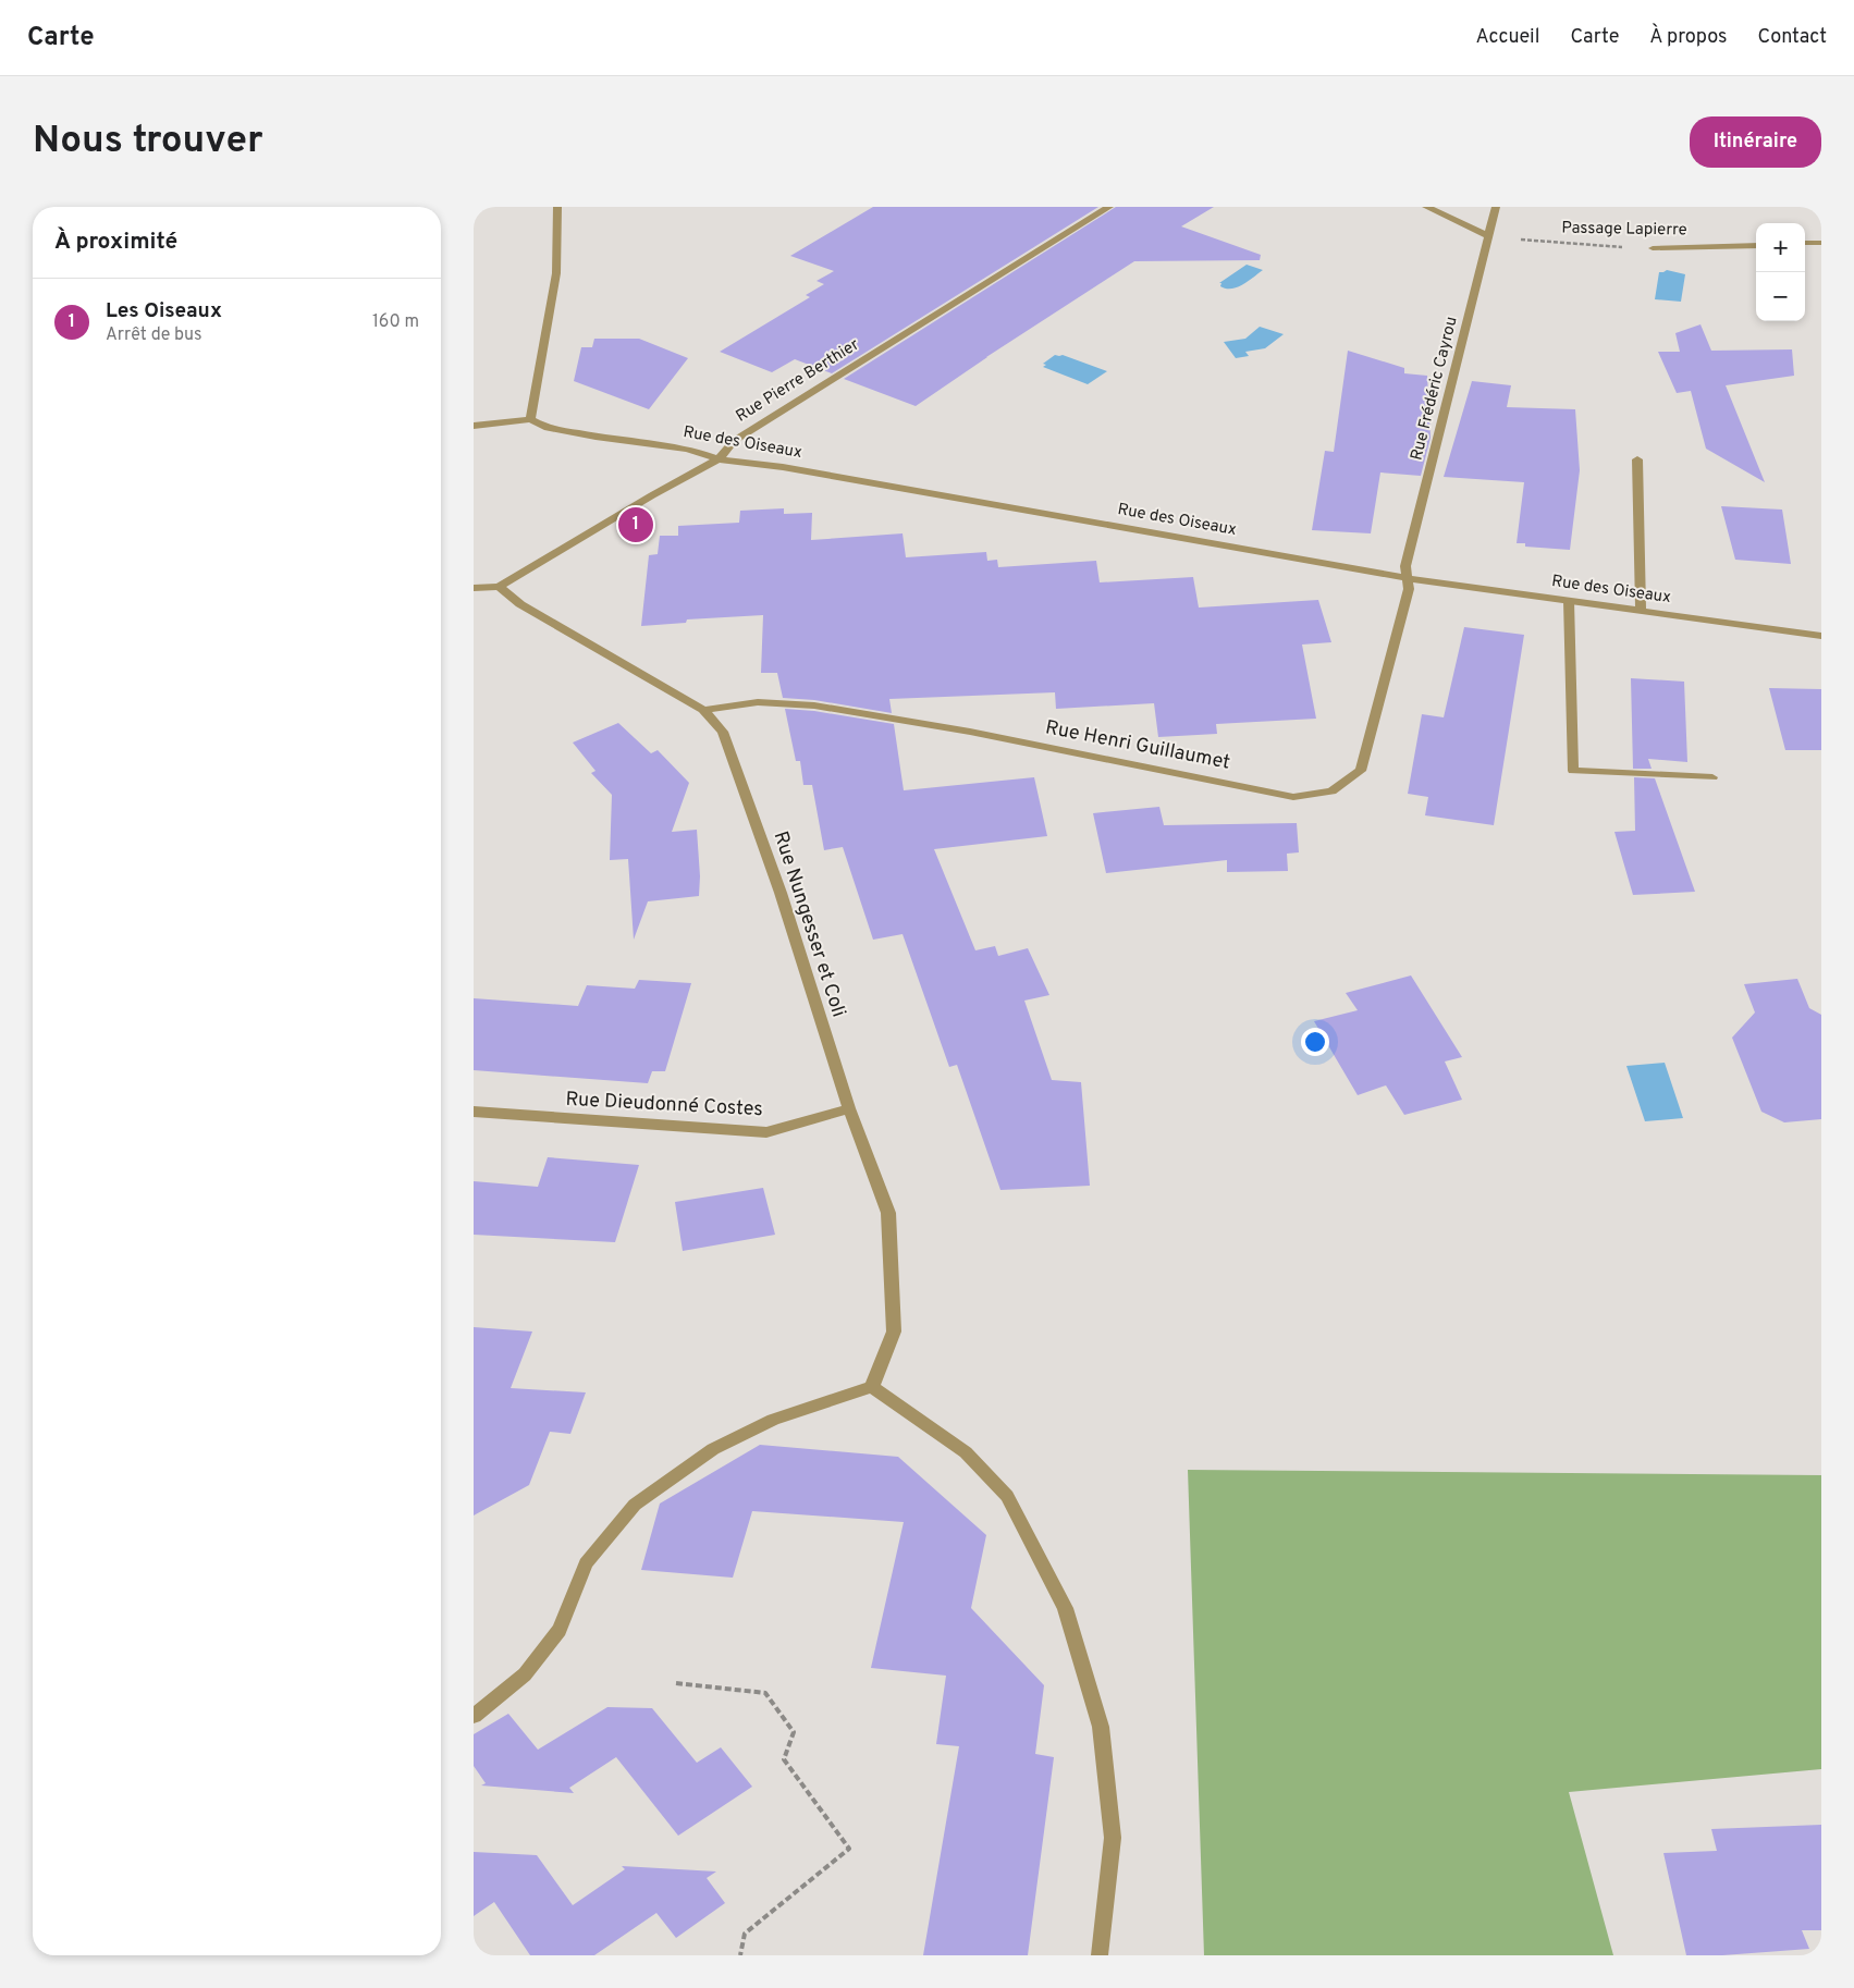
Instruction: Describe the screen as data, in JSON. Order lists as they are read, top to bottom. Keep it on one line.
{"streets":{"street":["Passage Lapierre","Rue Pierre Berthier","Rue Frédéric Cayrou","Rue des Oiseaux","Rue Henri Guillaumet","Rue Nungesser et Coli","Rue Dieudonné Costes"]},"crossings":[["Passage Lapierre","Rue Frédéric Cayrou"],["Rue Pierre Berthier","Rue des Oiseaux"],["Rue Pierre Berthier","Rue Nungesser et Coli"],["Rue Frédéric Cayrou","Rue des Oiseaux"],["Rue Frédéric Cayrou","Rue Henri Guillaumet"],["Rue des Oiseaux","Rue Henri Guillaumet"],["Rue Henri Guillaumet","Rue Nungesser et Coli"],["Rue Nungesser et Coli","Rue Dieudonné Costes"]],"page":{"header":"Carte","nav":["Accueil","Carte","À propos","Contact"],"buttons":"Itinéraire","title":"Nous trouver","heading":"À proximité","map_buttons":["+","−"],"list":[{"mark":"1","name":"Les Oiseaux","note":"Arrêt de bus","value":"160 m"}],"pins":"1"}}
